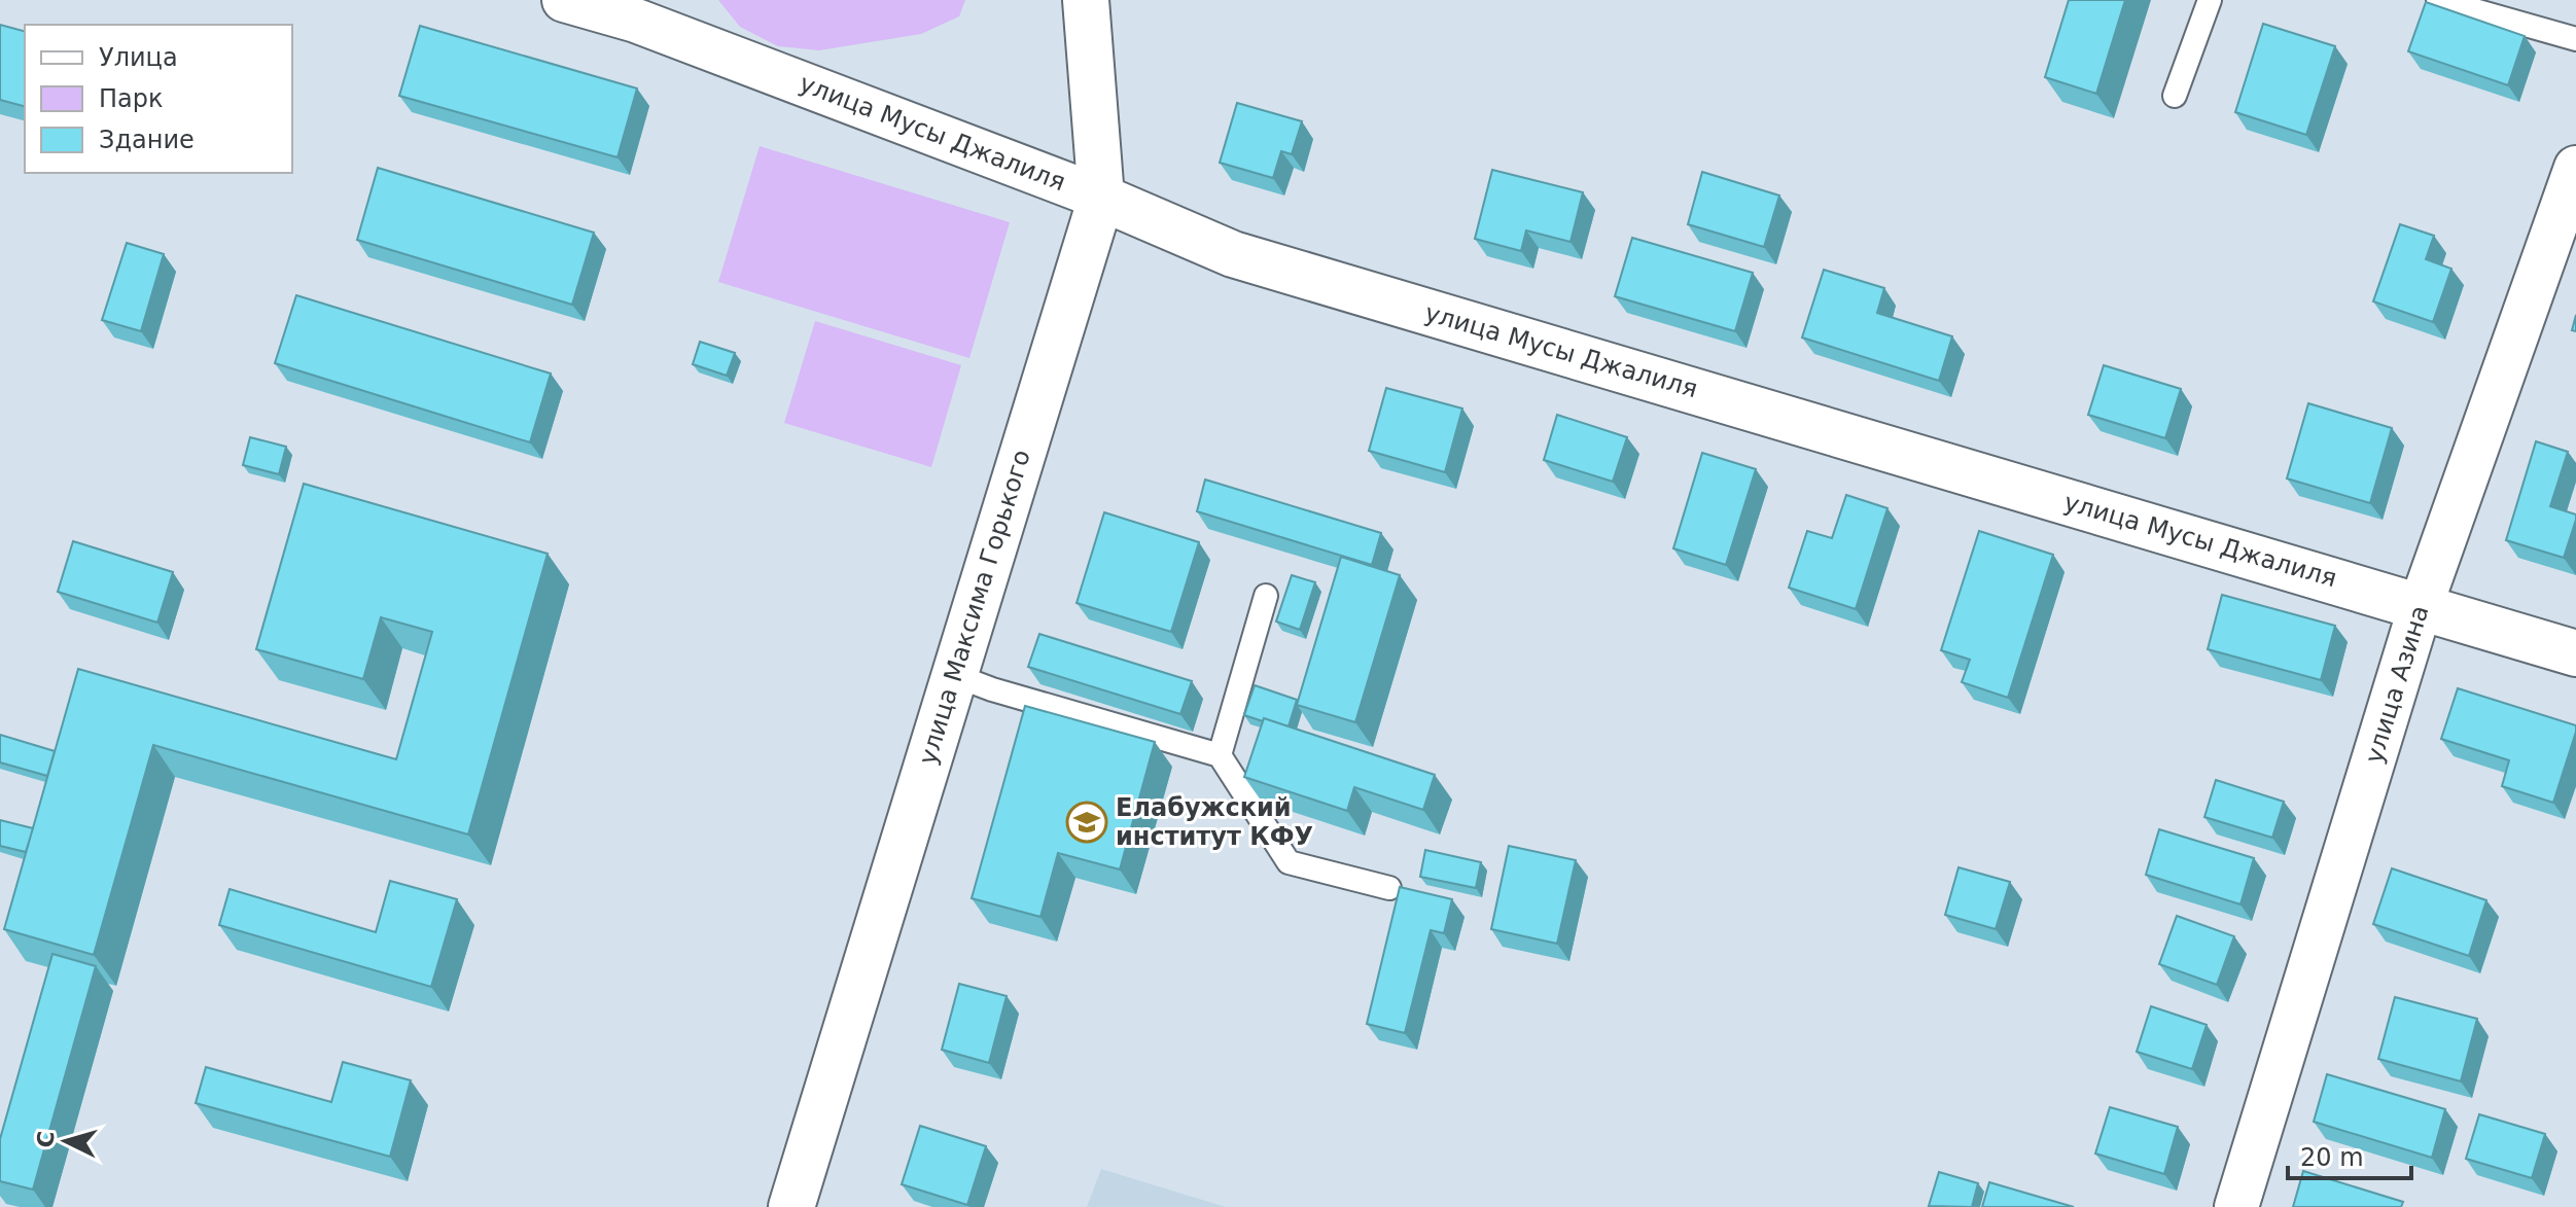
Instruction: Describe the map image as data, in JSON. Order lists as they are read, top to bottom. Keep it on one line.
{"streets":{"street":["улица Мусы Джалиля","улица Максима Горького","улица Азина"]},"crossings":[["улица Мусы Джалиля","улица Максима Горького"],["улица Мусы Джалиля","улица Азина"]],"places":{"school or university":["Елабужский институт КФУ"]},"legend":["Улица","Парк","Здание"],"scale_bar":"20 m","north":"left"}
